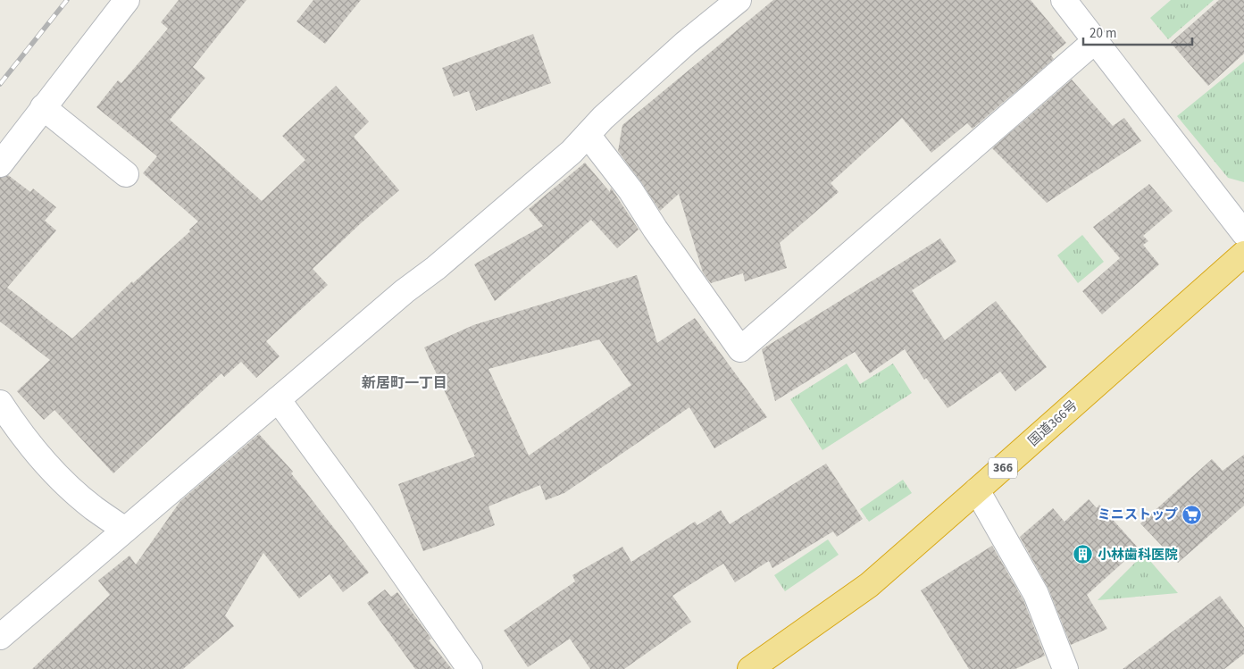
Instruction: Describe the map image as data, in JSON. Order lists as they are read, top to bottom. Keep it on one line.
{"streets":{"highway":["国道366号","366"]},"districts":["新居町一丁目"],"places":{"supermarket":["ミニストップ"],"building":["小林歯科医院"]},"scale_bar":"20 m"}
